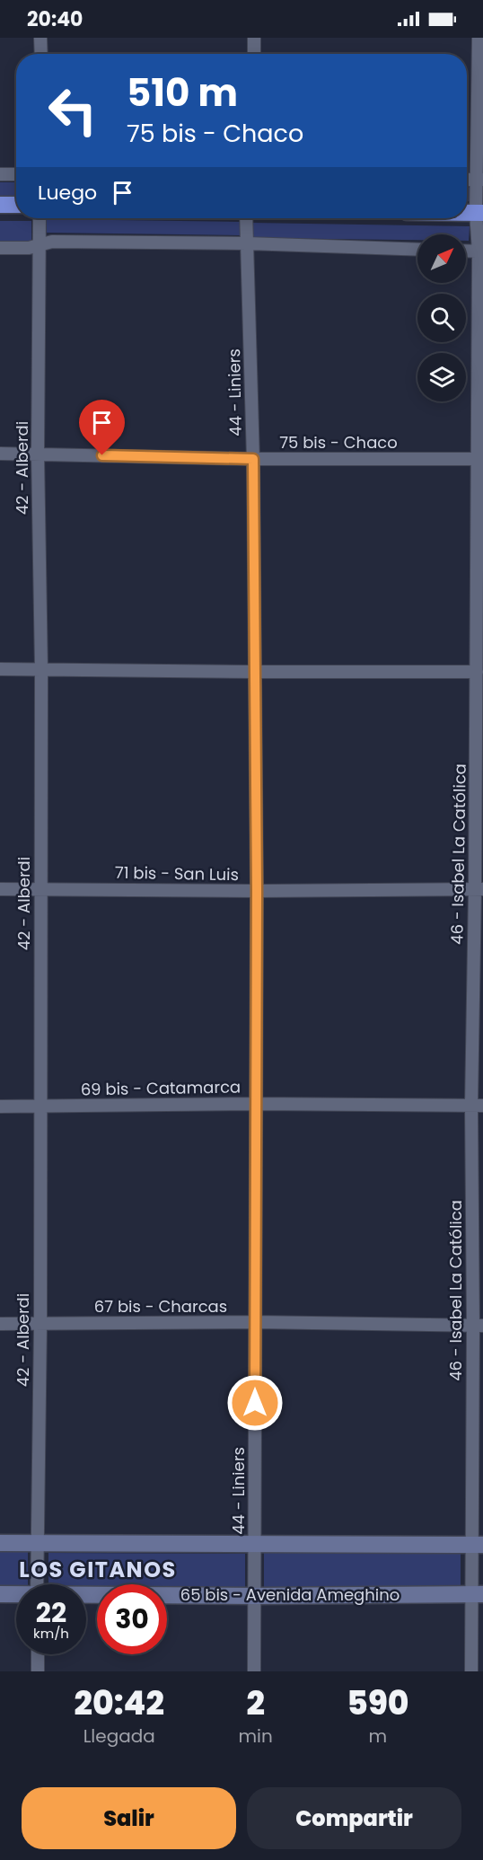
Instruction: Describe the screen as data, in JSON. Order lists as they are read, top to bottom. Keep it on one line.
{"streets":{"main road":["65 bis - Avenida Ameghino"],"street":["44 - Liniers","75 bis - Chaco","42 - Alberdi","46 - Isabel La Católica","71 bis - San Luis","69 bis - Catamarca","67 bis - Charcas"]},"crossings":[["44 - Liniers","75 bis - Chaco"],["44 - Liniers","71 bis - San Luis"],["44 - Liniers","69 bis - Catamarca"],["44 - Liniers","67 bis - Charcas"],["44 - Liniers","65 bis - Avenida Ameghino"],["75 bis - Chaco","42 - Alberdi"],["75 bis - Chaco","46 - Isabel La Católica"],["42 - Alberdi","71 bis - San Luis"],["42 - Alberdi","69 bis - Catamarca"],["42 - Alberdi","67 bis - Charcas"],["46 - Isabel La Católica","71 bis - San Luis"],["46 - Isabel La Católica","69 bis - Catamarca"],["46 - Isabel La Católica","67 bis - Charcas"],["46 - Isabel La Católica","65 bis - Avenida Ameghino"]],"districts":["LOS GITANOS"],"north":"top right","page":{"status":"20:40","turn":["510 m","75 bis - Chaco"],"then":"Luego","speed":"22 km/h","limit":"30","eta":["20:42","Llegada","2","min","590","m"],"buttons":["Salir","Compartir"]}}
